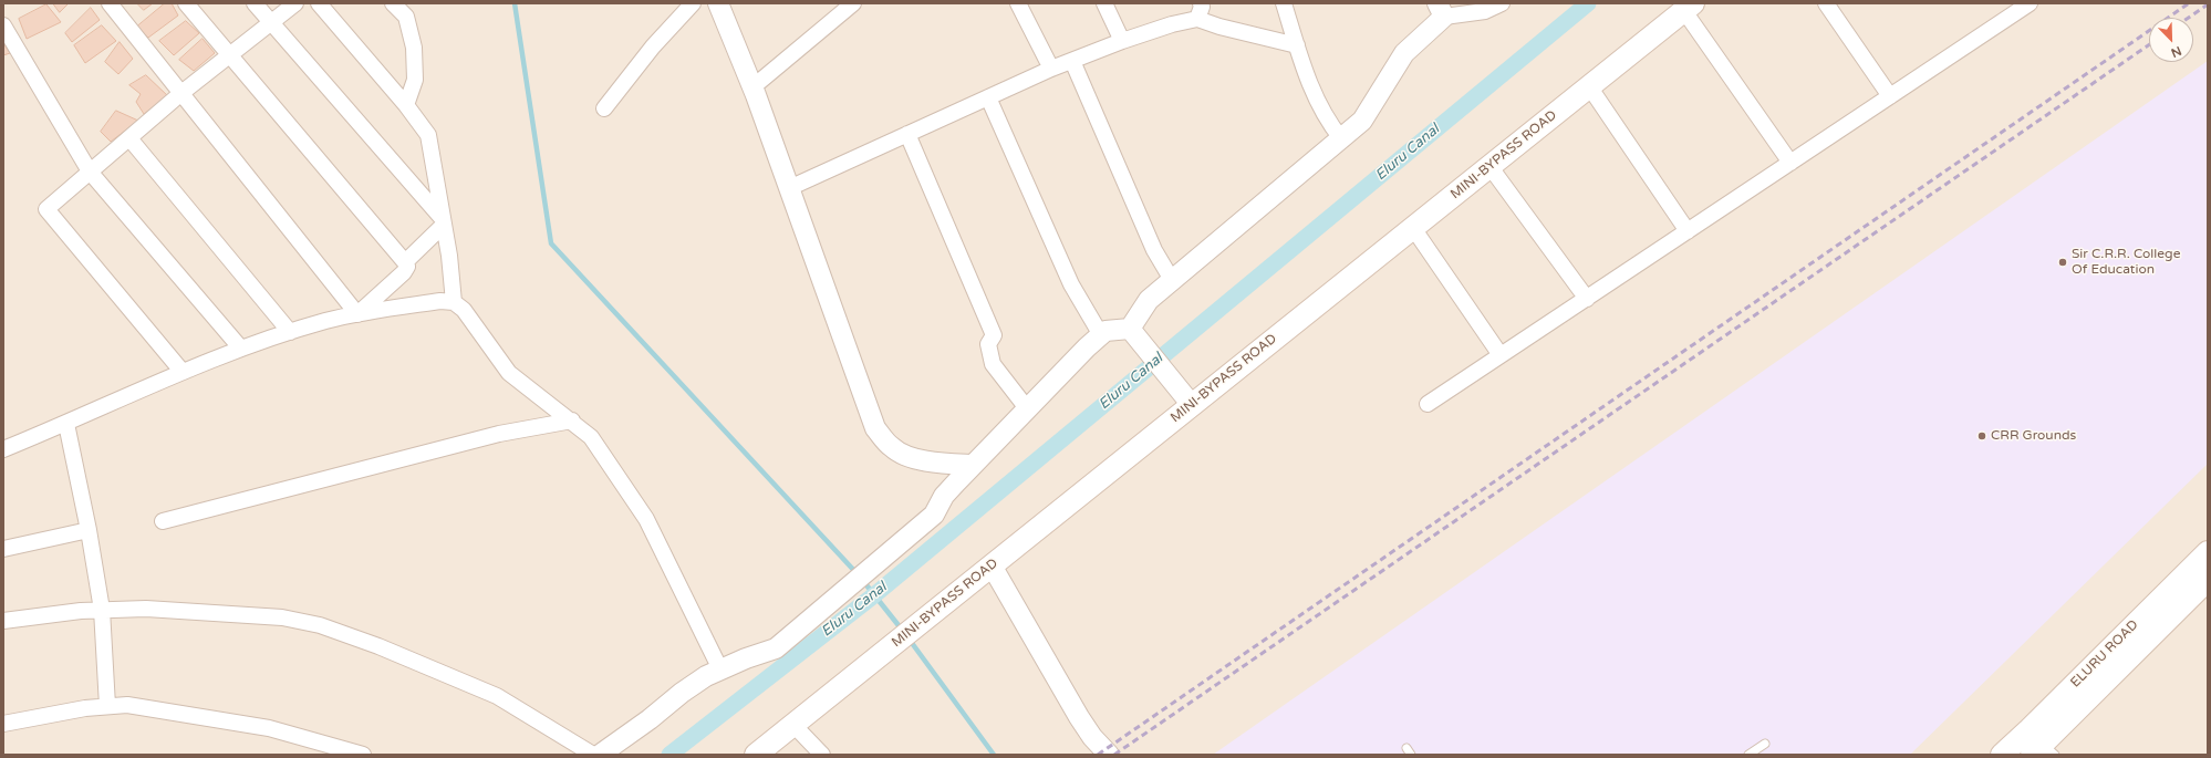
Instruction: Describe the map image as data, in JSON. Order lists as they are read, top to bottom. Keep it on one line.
{"streets":{"main road":["MINI-BYPASS ROAD","ELURU ROAD"]},"water":["Eluru Canal"],"places":["Sir C.R.R. College Of Education","CRR Grounds"],"north":"bottom right"}
